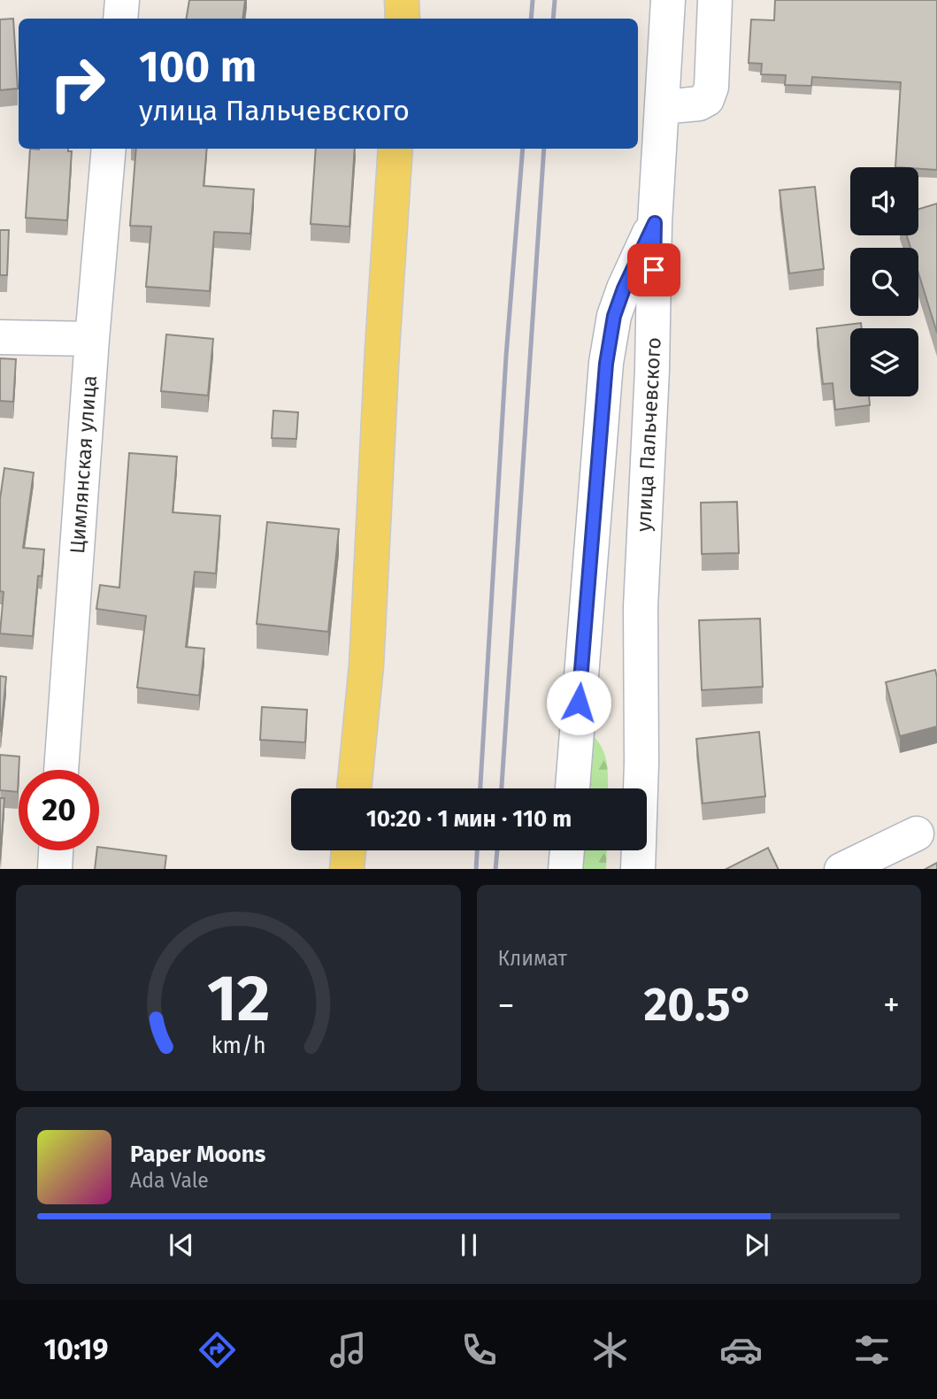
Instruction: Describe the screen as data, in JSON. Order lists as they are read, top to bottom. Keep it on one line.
{"streets":{"street":["улица Пальчевского","Цимлянская улица"]},"page":{"turn":["100 m","улица Пальчевского"],"limit":"20","trip":"10:20 · 1 мин · 110 m","tile":"Климат","heat":["−","20.5°","+"],"song":["Paper Moons","Ada Vale"],"tabs":"10:19","gauge":["12","km/h"]}}
